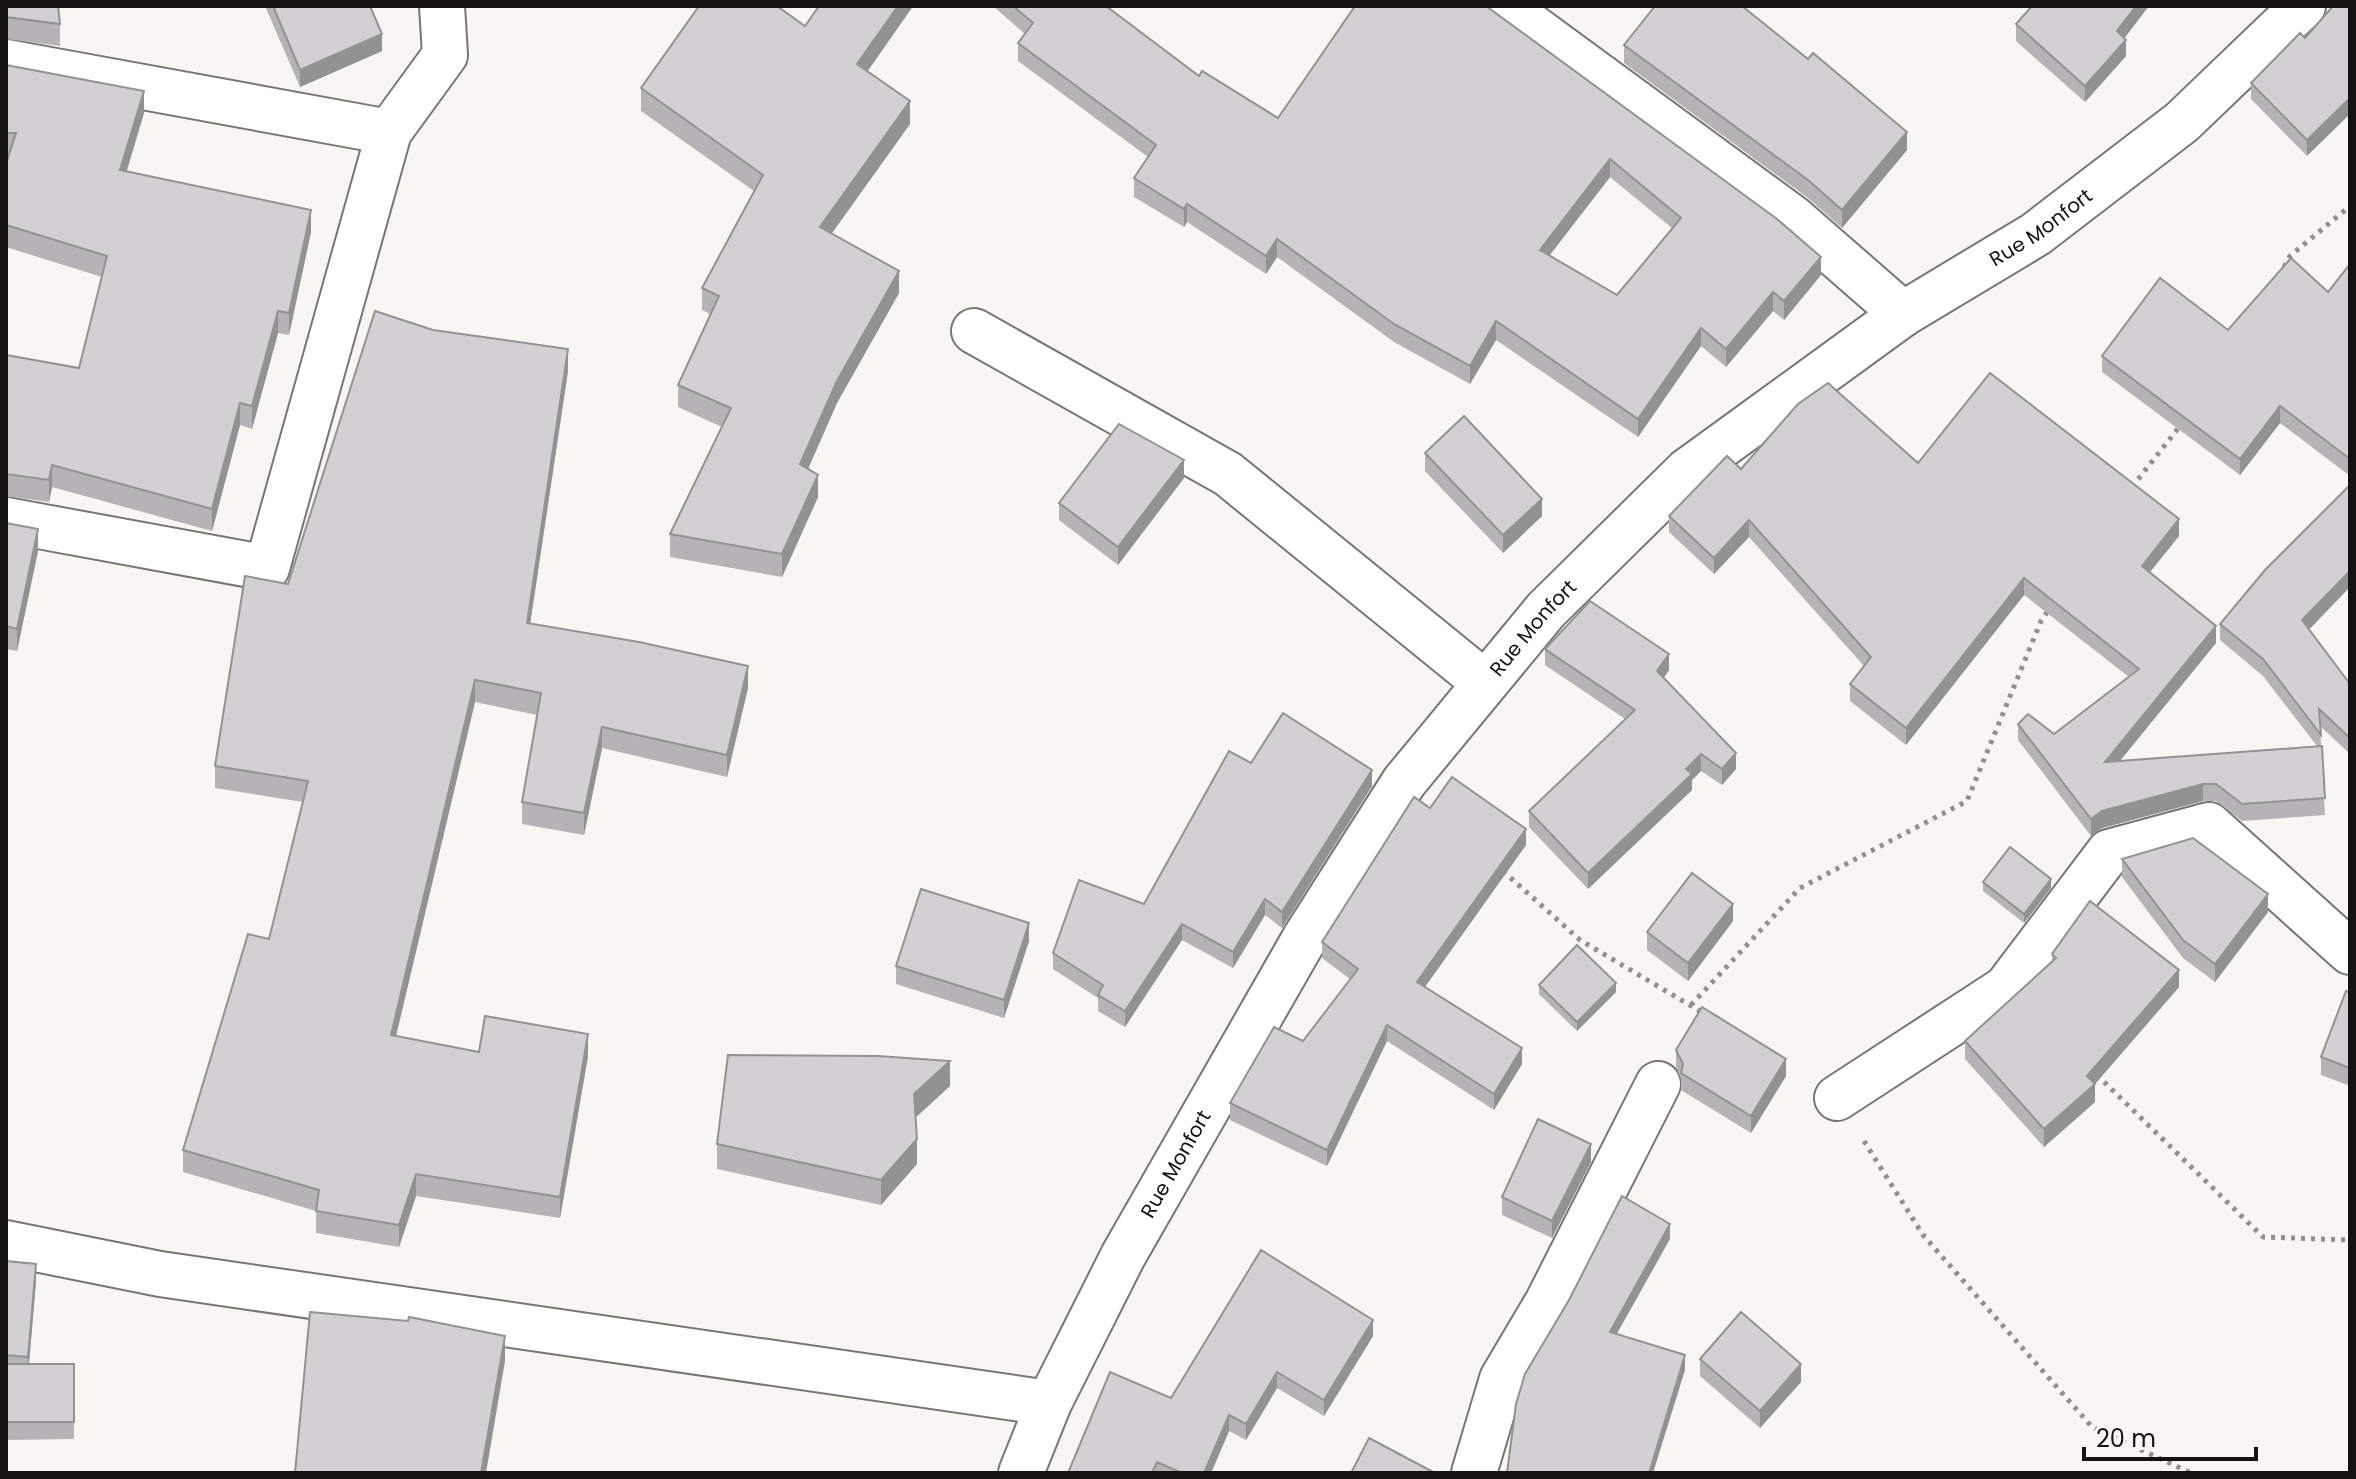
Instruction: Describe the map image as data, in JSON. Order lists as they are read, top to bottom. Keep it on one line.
{"streets":{"street":["Rue Monfort"]},"scale_bar":"20 m"}
